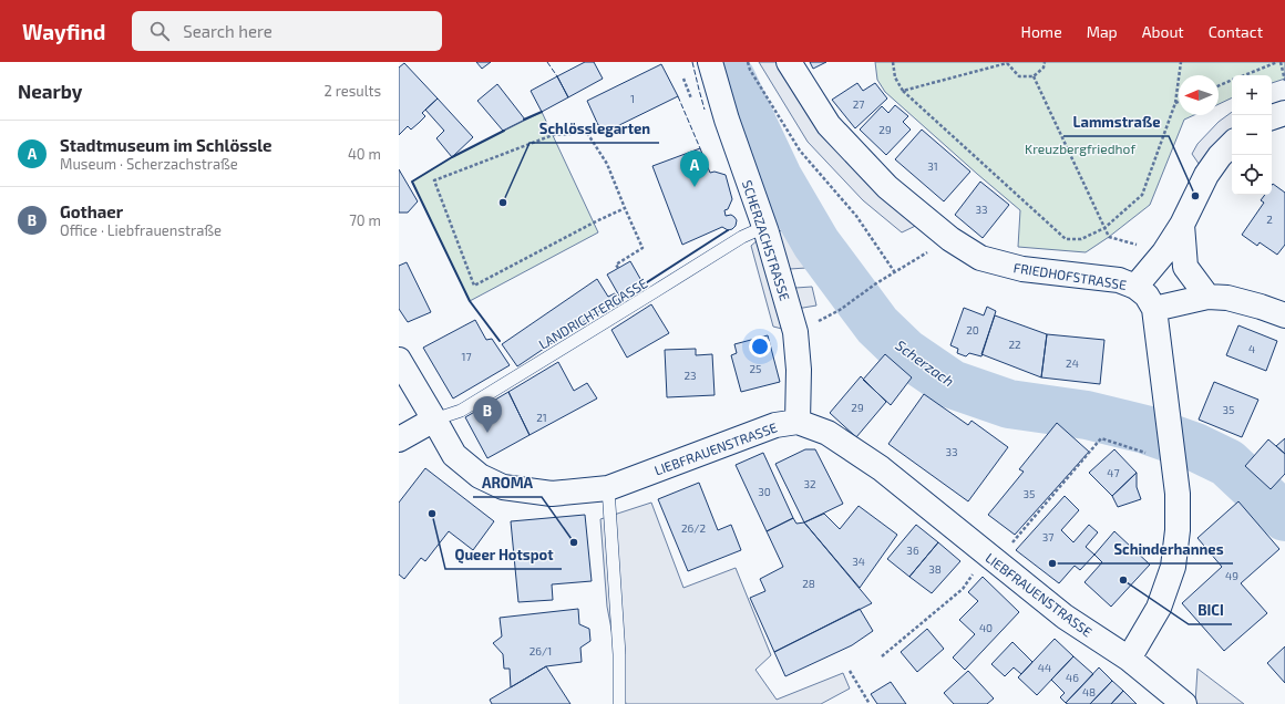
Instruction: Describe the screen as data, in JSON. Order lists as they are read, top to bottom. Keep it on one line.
{"streets":{"street":["SCHERZACHSTRASSE","FRIEDHOFSTRASSE","LIEBFRAUENSTRASSE"],"lane":["LANDRICHTERGASSE"]},"crossings":[["SCHERZACHSTRASSE","LANDRICHTERGASSE"],["SCHERZACHSTRASSE","LIEBFRAUENSTRASSE"],["LANDRICHTERGASSE","LIEBFRAUENSTRASSE"]],"water":["Scherzach"],"parks":["Kreuzbergfriedhof"],"places":["Lammstraße","Schlösslegarten","Queer Hotspot","AROMA","Schinderhannes","BICI"],"house_numbers":["1","27","29","31","33","2","20","22","4","17","24","25","23","29","35","21","33","47","32","30","35","26/2","37","36","34","38","49","28","40","26/1","44","46","48"],"north":"left","page":{"header":"Wayfind","search":"Search here","nav":["Home","Map","About","Contact"],"heading":["Nearby","2 results"],"map_buttons":["+","−"],"list":[{"mark":"A","name":"Stadtmuseum im Schlössle","note":"Museum · Scherzachstraße","value":"40 m"},{"mark":"B","name":"Gothaer","note":"Office · Liebfrauenstraße","value":"70 m"}],"pins":["A","B"]}}
